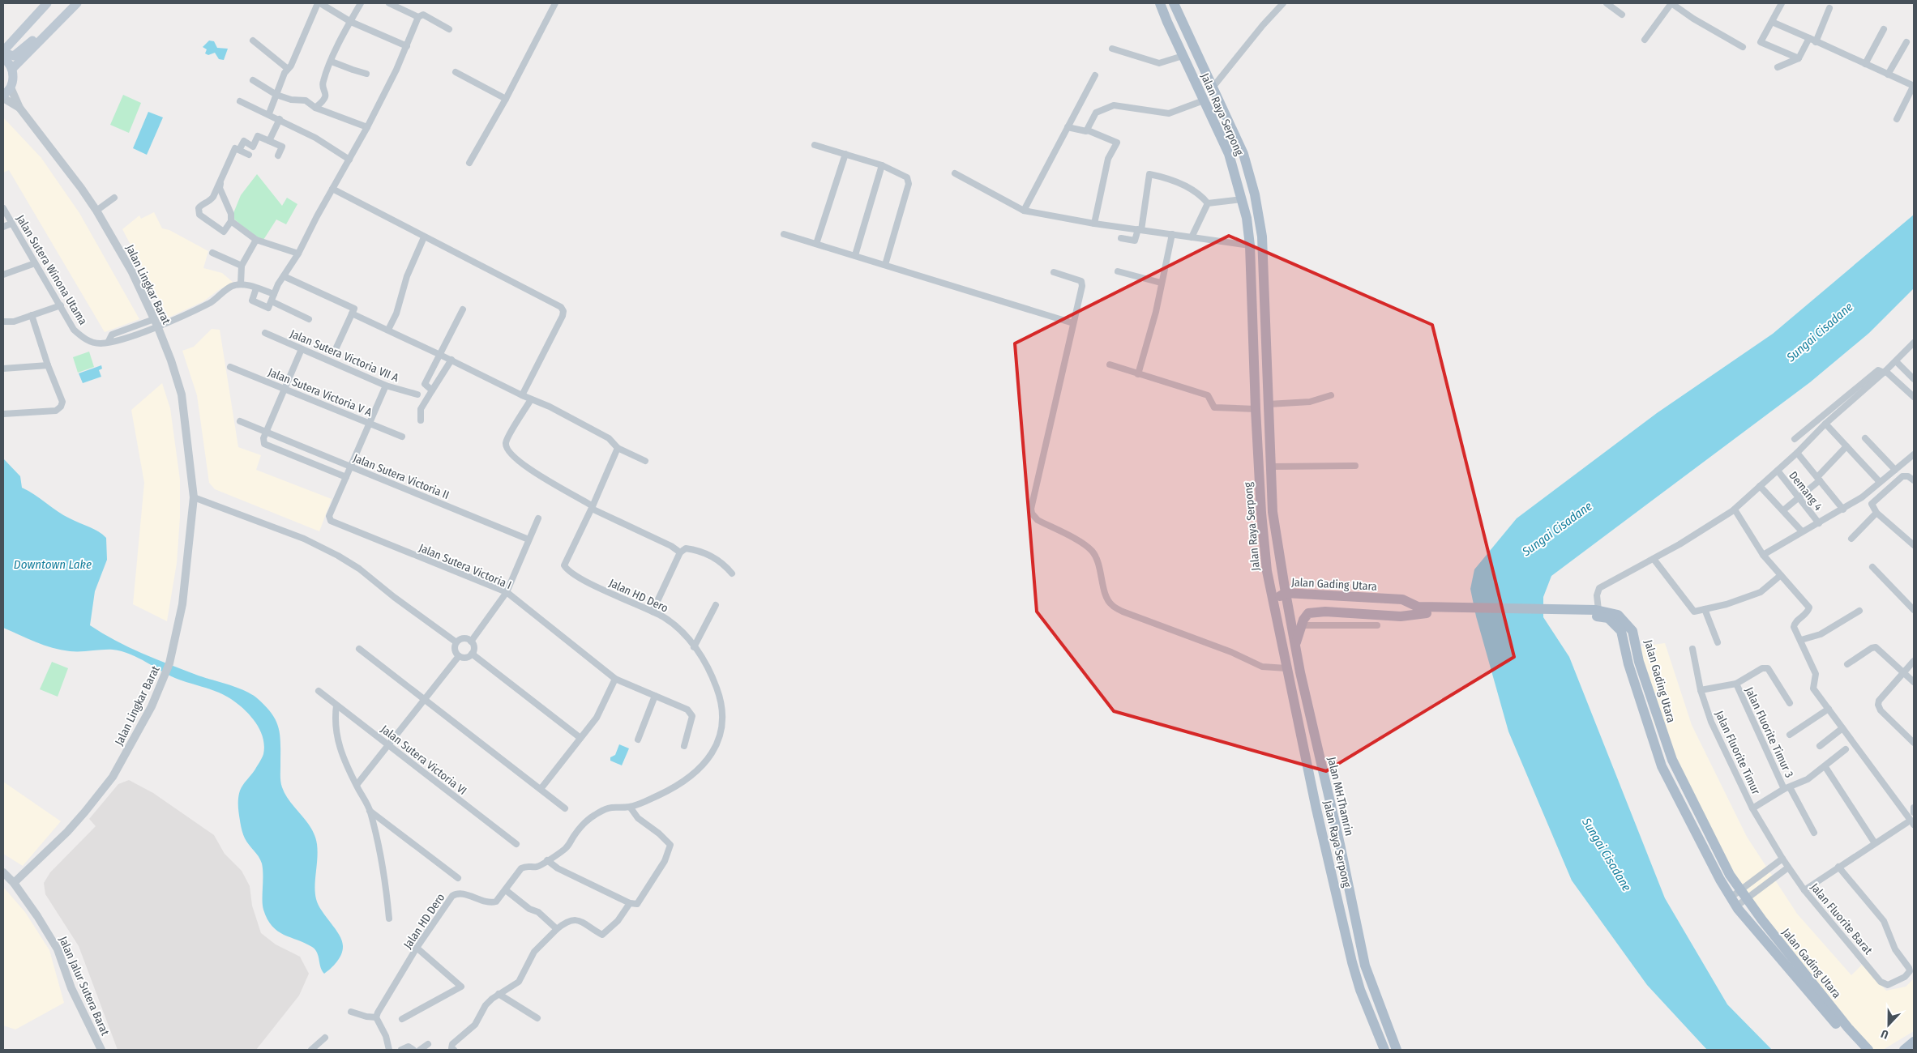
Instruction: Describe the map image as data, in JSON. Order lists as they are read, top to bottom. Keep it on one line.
{"streets":{"main road":["Jalan Raya Serpong","Jalan Gading Utara","Jalan MH.Thamrin"],"street":["Jalan Sutera Winona Utama","Jalan Lingkar Barat","Jalan Sutera Victoria VII A","Jalan Sutera Victoria V A","Jalan Sutera Victoria II","Demang 4","Jalan Sutera Victoria I","Jalan HD Dero","Jalan Fluorite Timur 3","Jalan Fluorite Timur","Jalan Sutera Victoria VI","Jalan Fluorite Barat","Jalan Jalur Sutera Barat"]},"crossings":[["Jalan Raya Serpong","Jalan Gading Utara"],["Jalan Raya Serpong","Jalan MH.Thamrin"],["Jalan Sutera Winona Utama","Jalan Lingkar Barat"],["Jalan Lingkar Barat","Jalan Jalur Sutera Barat"],["Jalan Sutera Victoria II","Jalan Sutera Victoria I"],["Jalan Gading Utara","Jalan MH.Thamrin"],["Jalan Fluorite Timur","Jalan Fluorite Barat"]],"water":["Sungai Cisadane","Downtown Lake"],"north":"bottom"}
